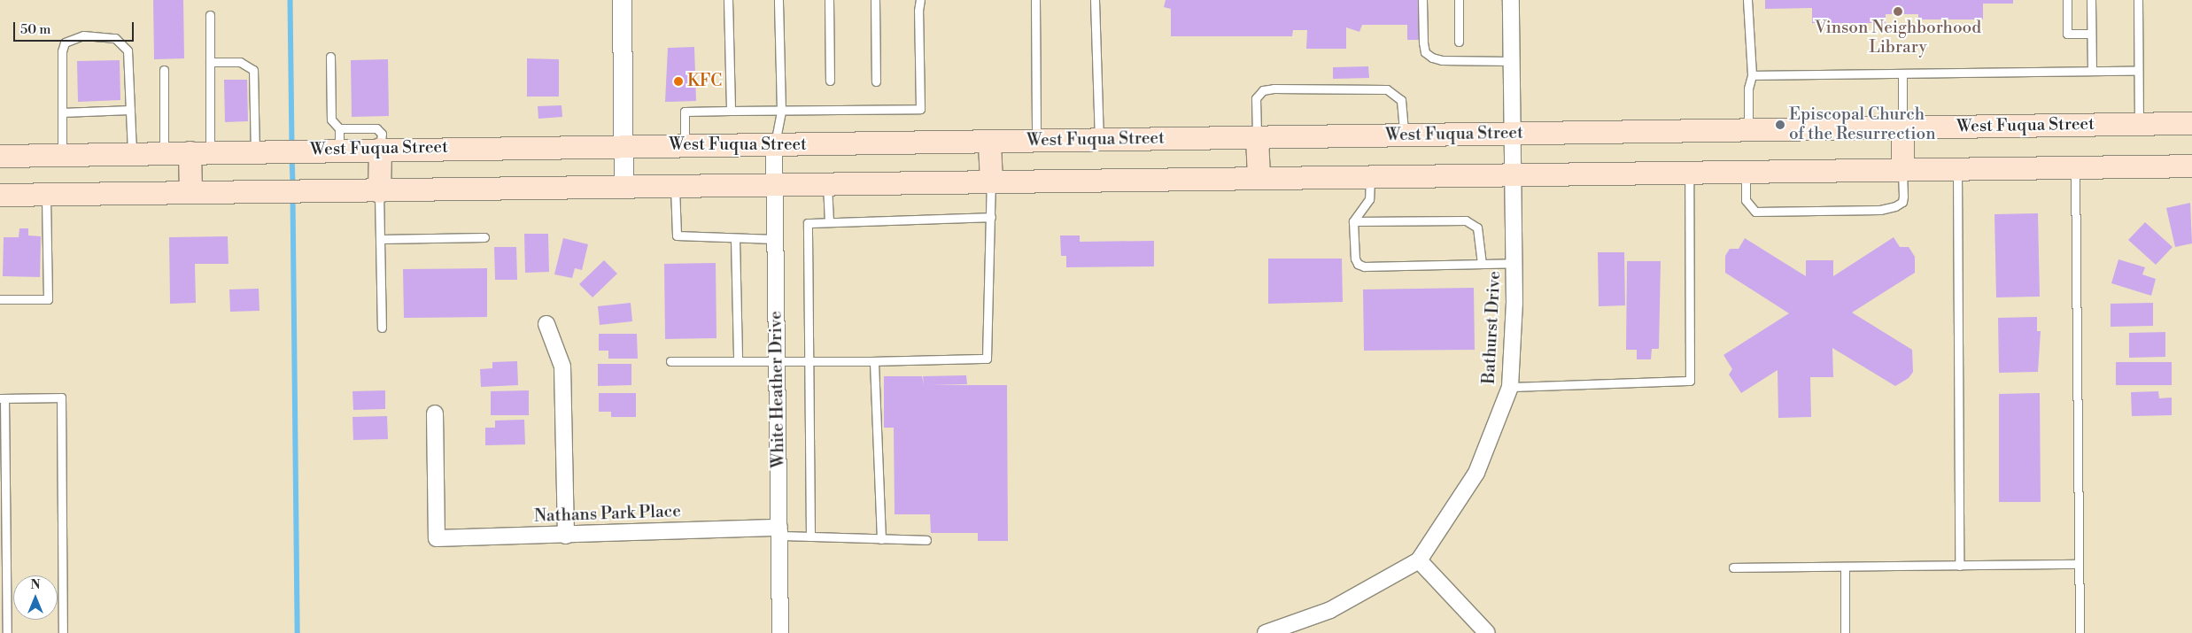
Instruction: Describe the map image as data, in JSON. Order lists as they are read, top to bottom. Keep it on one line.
{"streets":{"main road":["West Fuqua Street"],"street":["Bathurst Drive","White Heather Drive","Nathans Park Place"]},"crossings":[["West Fuqua Street","Bathurst Drive"],["West Fuqua Street","White Heather Drive"],["White Heather Drive","Nathans Park Place"]],"places":["Vinson Neighborhood Library","KFC","Episcopal Church of the Resurrection"],"scale_bar":"50 m","north":"top"}
